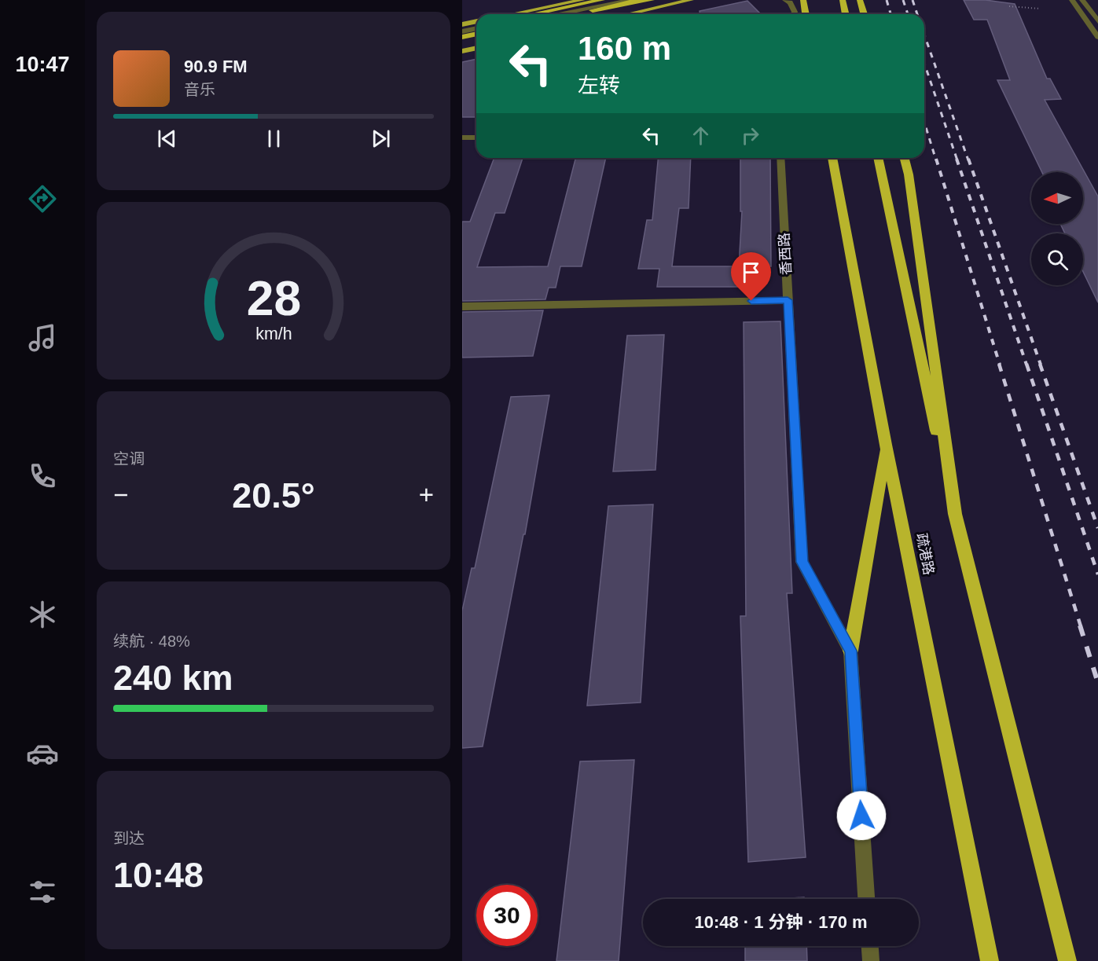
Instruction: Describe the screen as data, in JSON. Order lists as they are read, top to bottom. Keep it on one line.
{"streets":{"highway":["疏港路"],"street":["香西路"]},"north":"left","page":{"tabs":"10:47","turn":["160 m","左转"],"song":["90.9 FM","音乐"],"tile":["空调",["续航 · 48%","240 km"],["到达","10:48"]],"heat":["−","20.5°","+"],"limit":"30","trip":"10:48 · 1 分钟 · 170 m","gauge":["28","km/h"]}}
